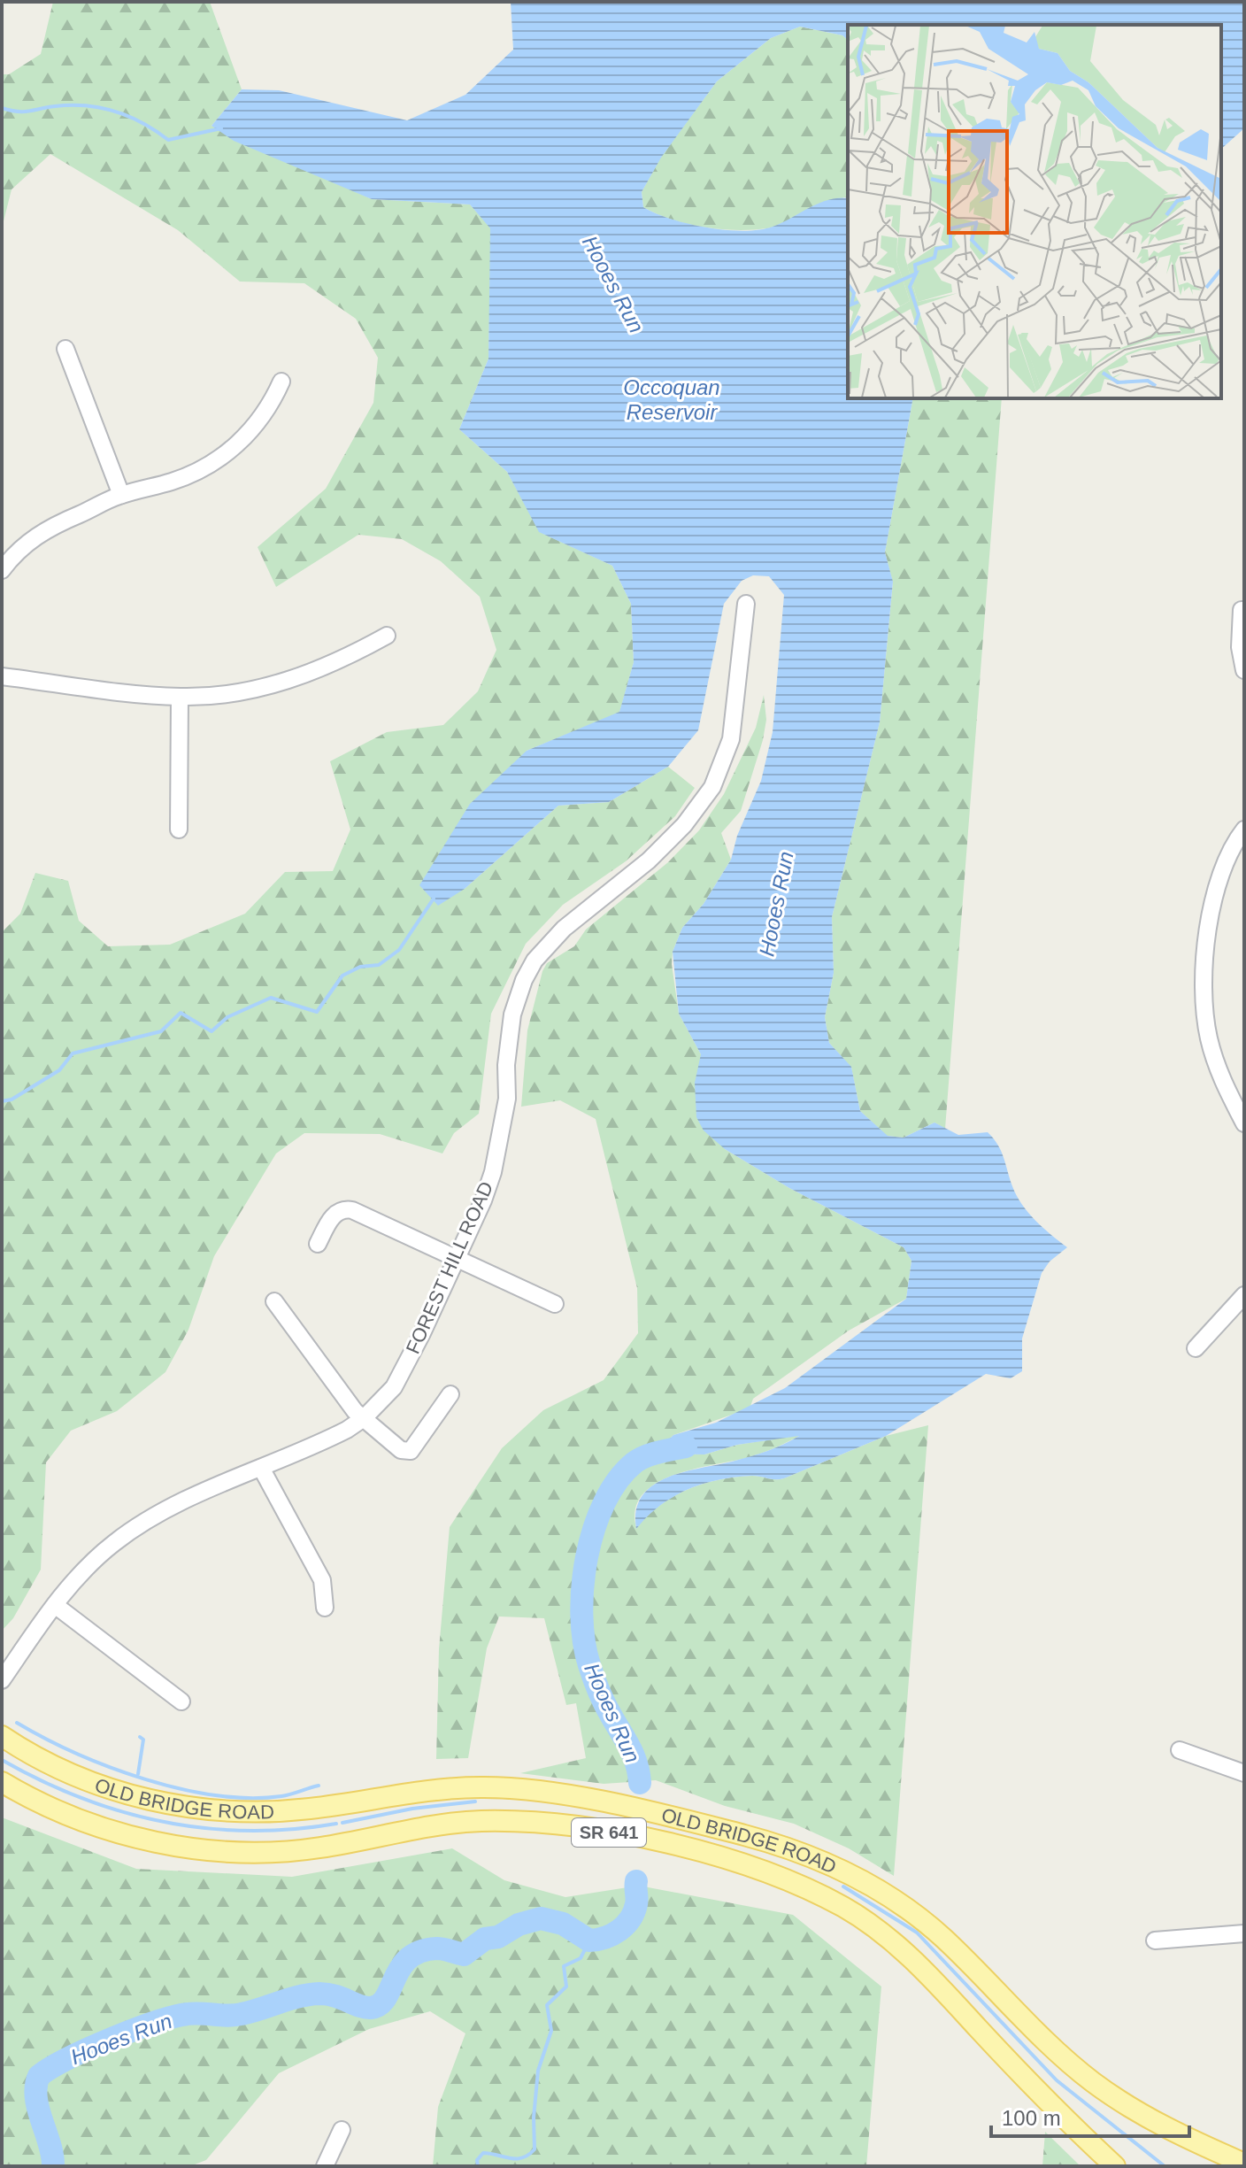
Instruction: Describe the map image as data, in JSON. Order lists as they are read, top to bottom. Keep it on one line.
{"streets":{"main road":["OLD BRIDGE ROAD","SR 641"],"street":["FOREST HILL ROAD"]},"water":["Hooes Run","Occoquan Reservoir"],"scale_bar":"100 m"}
